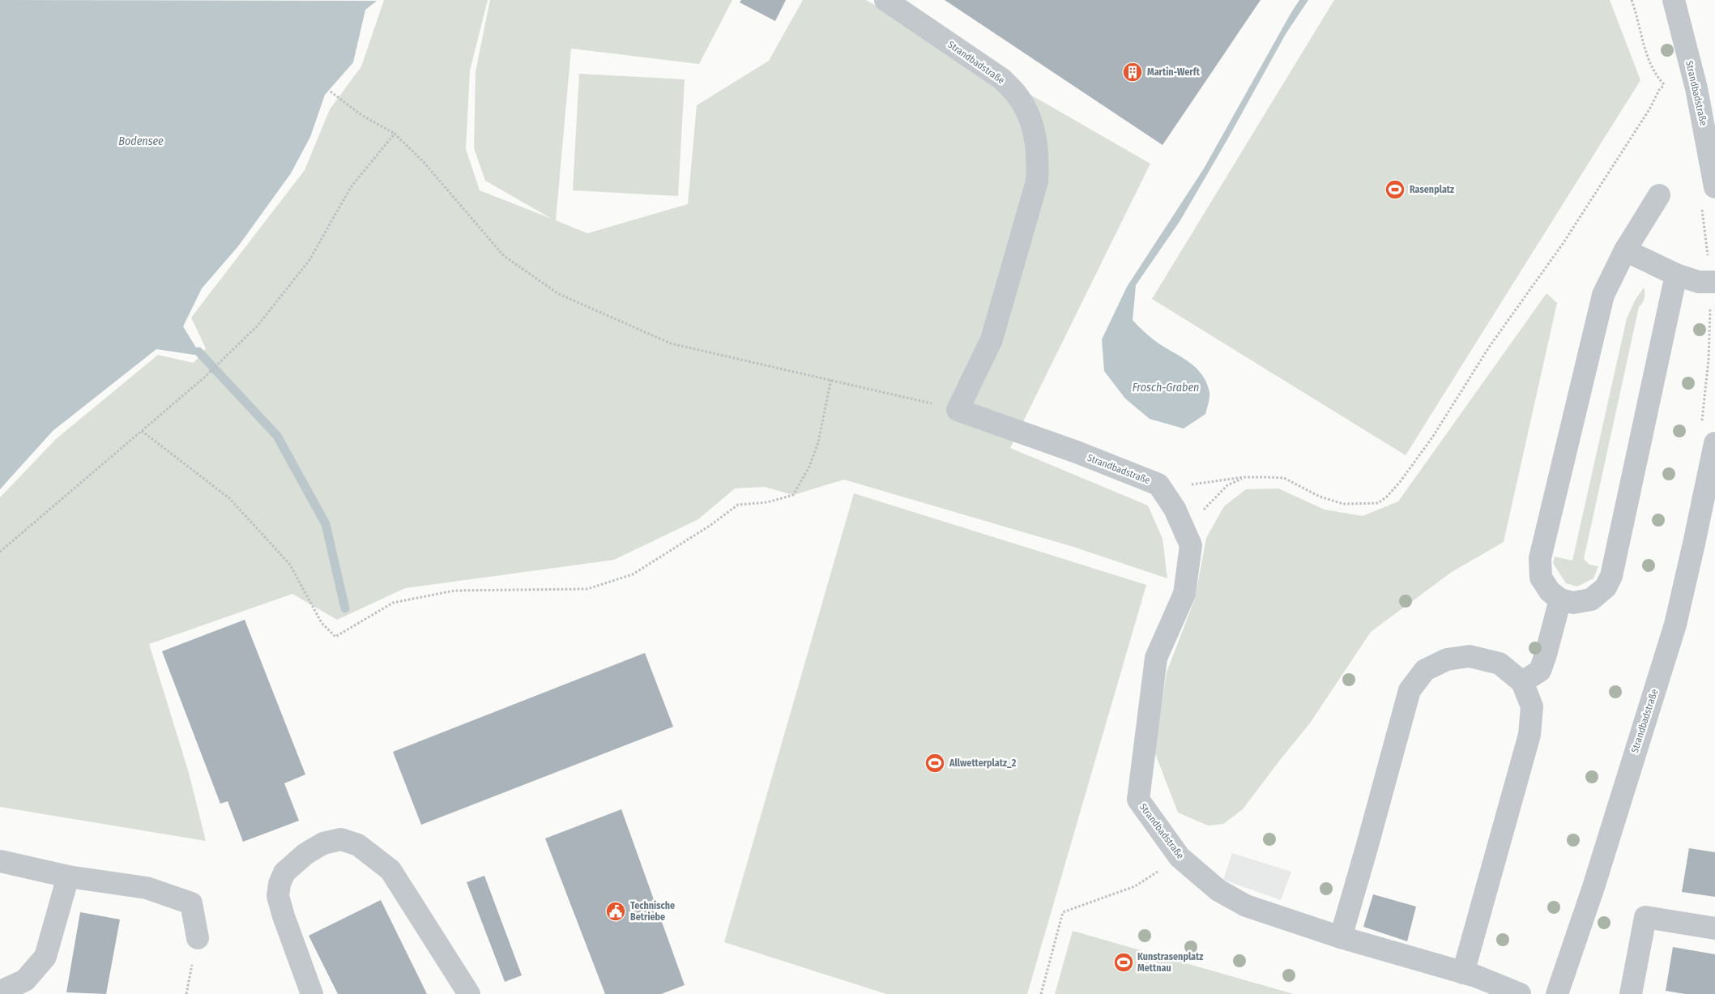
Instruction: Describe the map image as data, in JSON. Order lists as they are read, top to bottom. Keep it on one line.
{"streets":{"street":["Strandbadstraße"]},"water":["Bodensee","Frosch-Graben"],"places":{"building":["Martin-Werft"],"sports":["Rasenplatz","Allwetterplatz_2","Kunstrasenplatz Mettnau"],"public building":["Technische Betriebe"]}}
